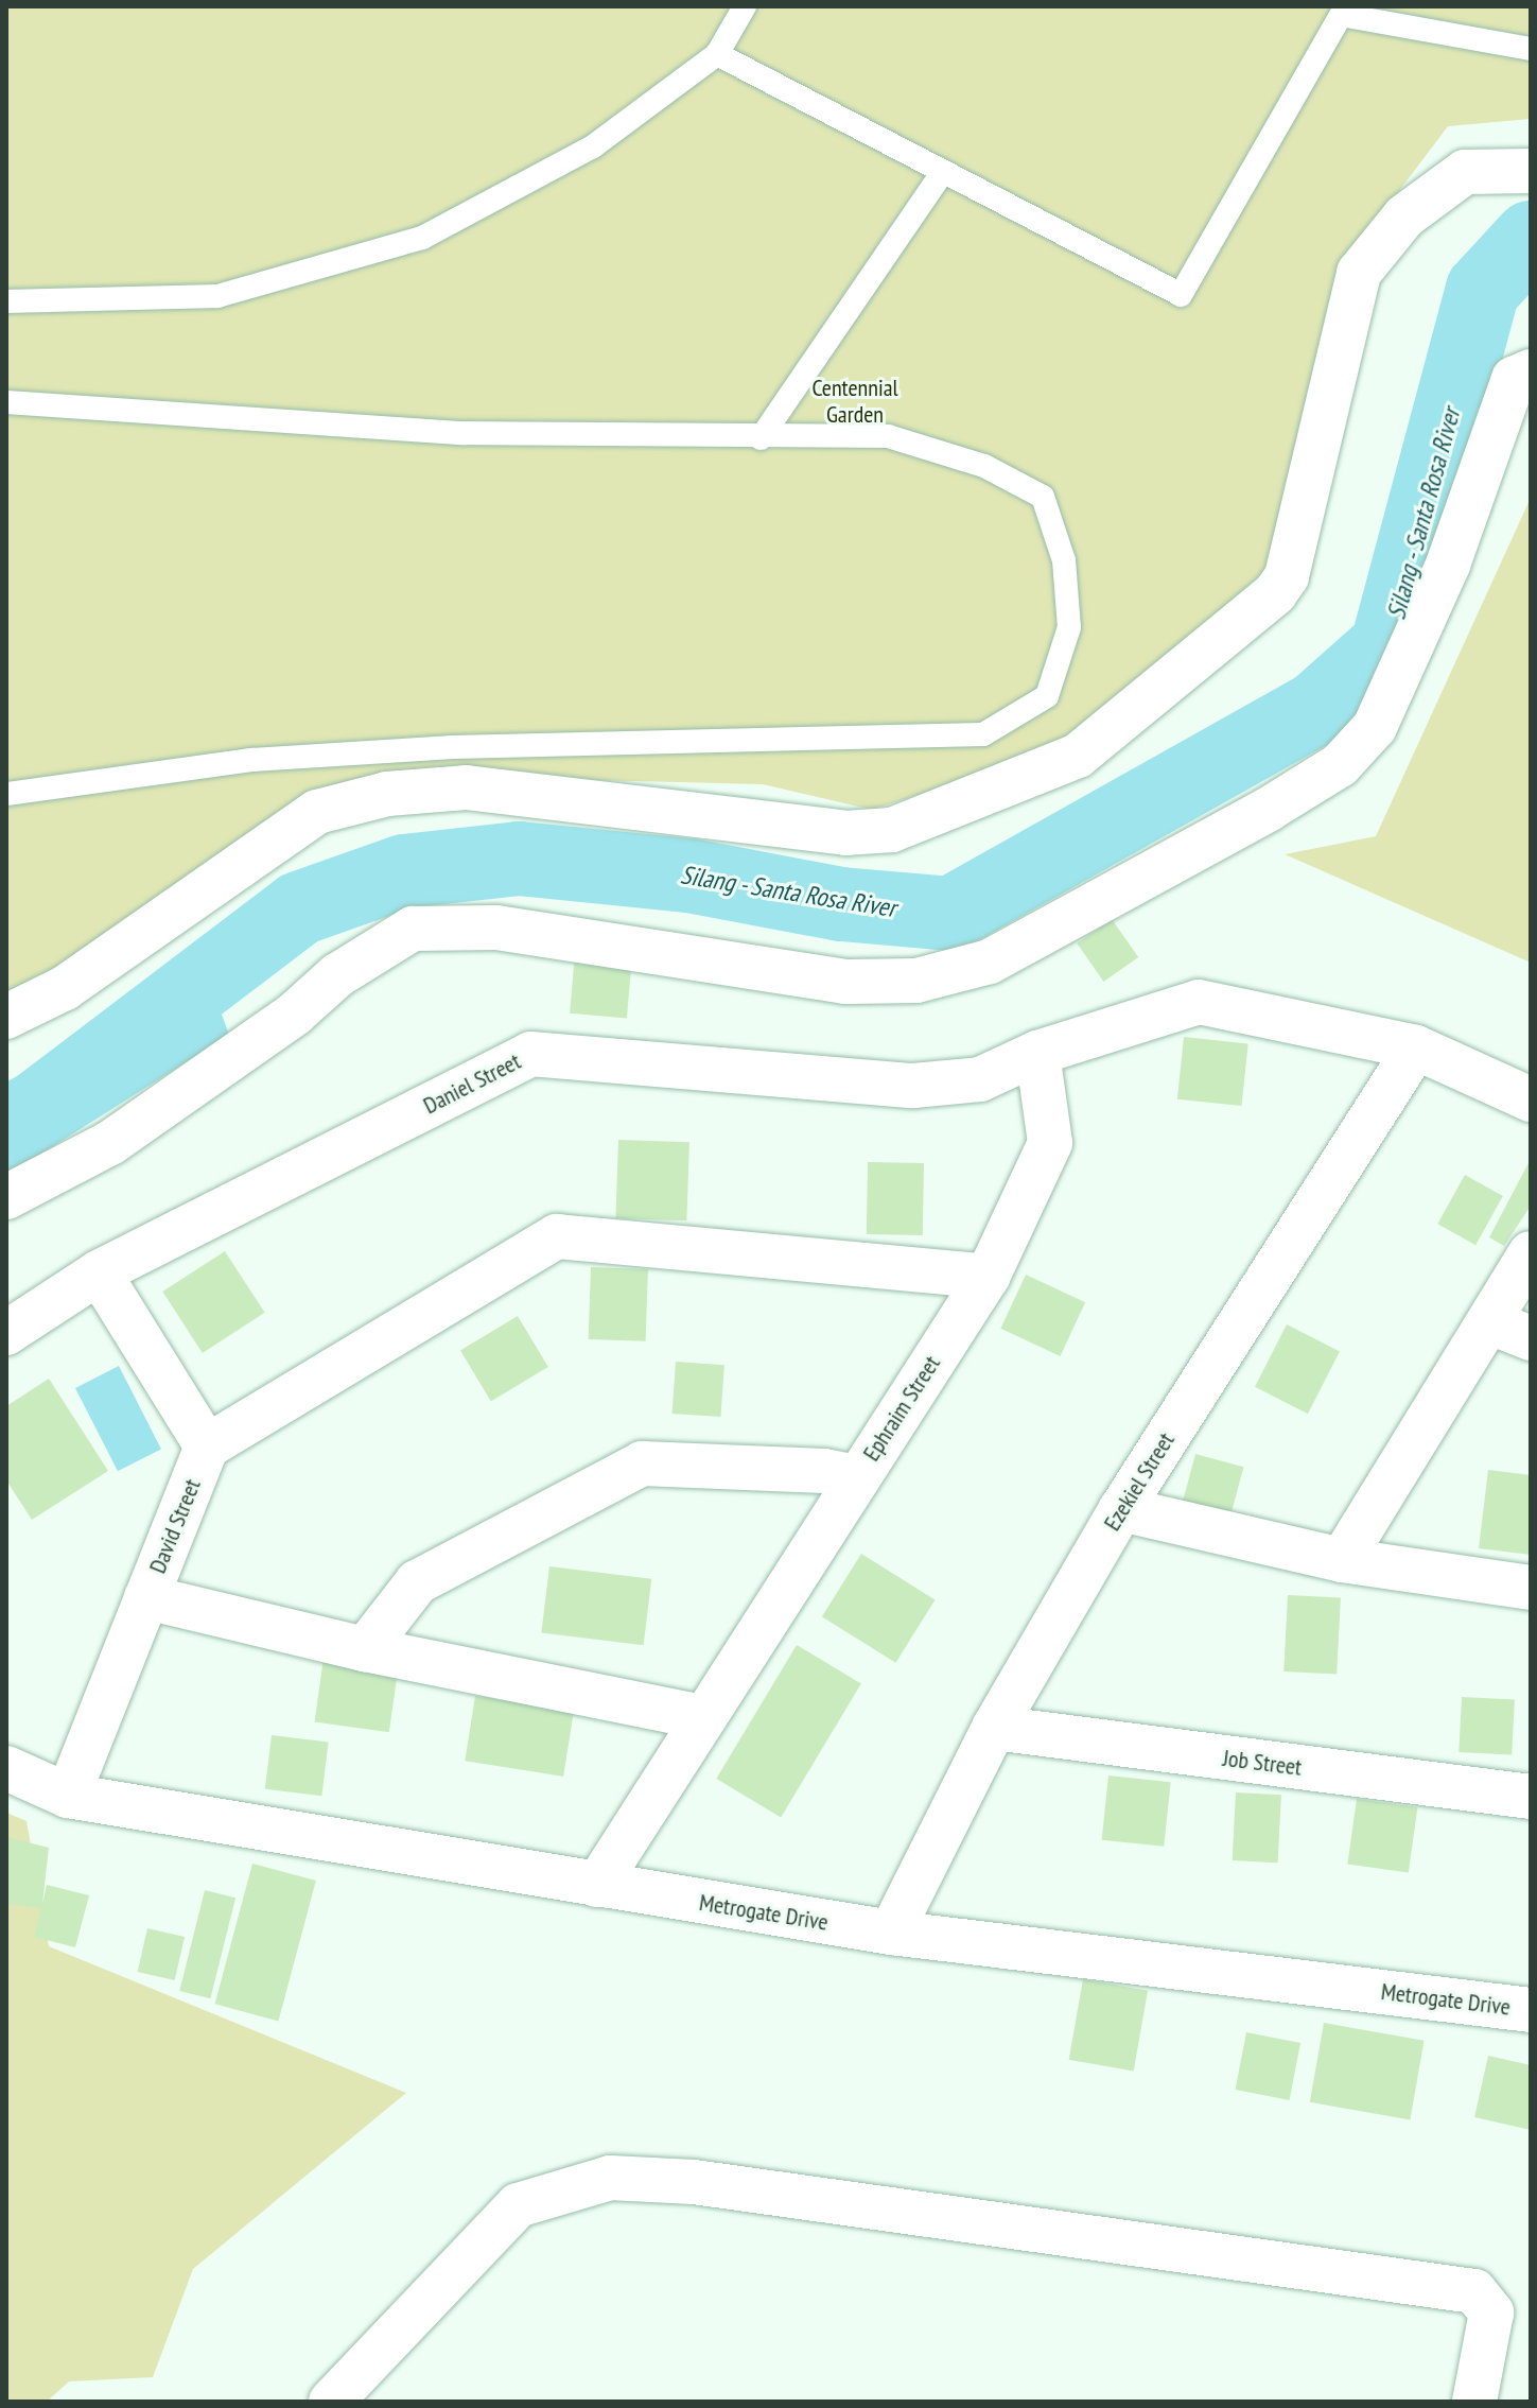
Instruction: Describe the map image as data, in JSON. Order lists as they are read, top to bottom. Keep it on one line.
{"streets":{"street":["Daniel Street","Ephraim Street","Ezekiel Street","David Street","Job Street","Metrogate Drive"]},"crossings":[["Daniel Street","Ephraim Street"],["Ephraim Street","Metrogate Drive"],["Ezekiel Street","Job Street"],["Ezekiel Street","Metrogate Drive"],["David Street","Metrogate Drive"]],"water":["Silang - Santa Rosa River"],"parks":["Centennial Garden"]}
